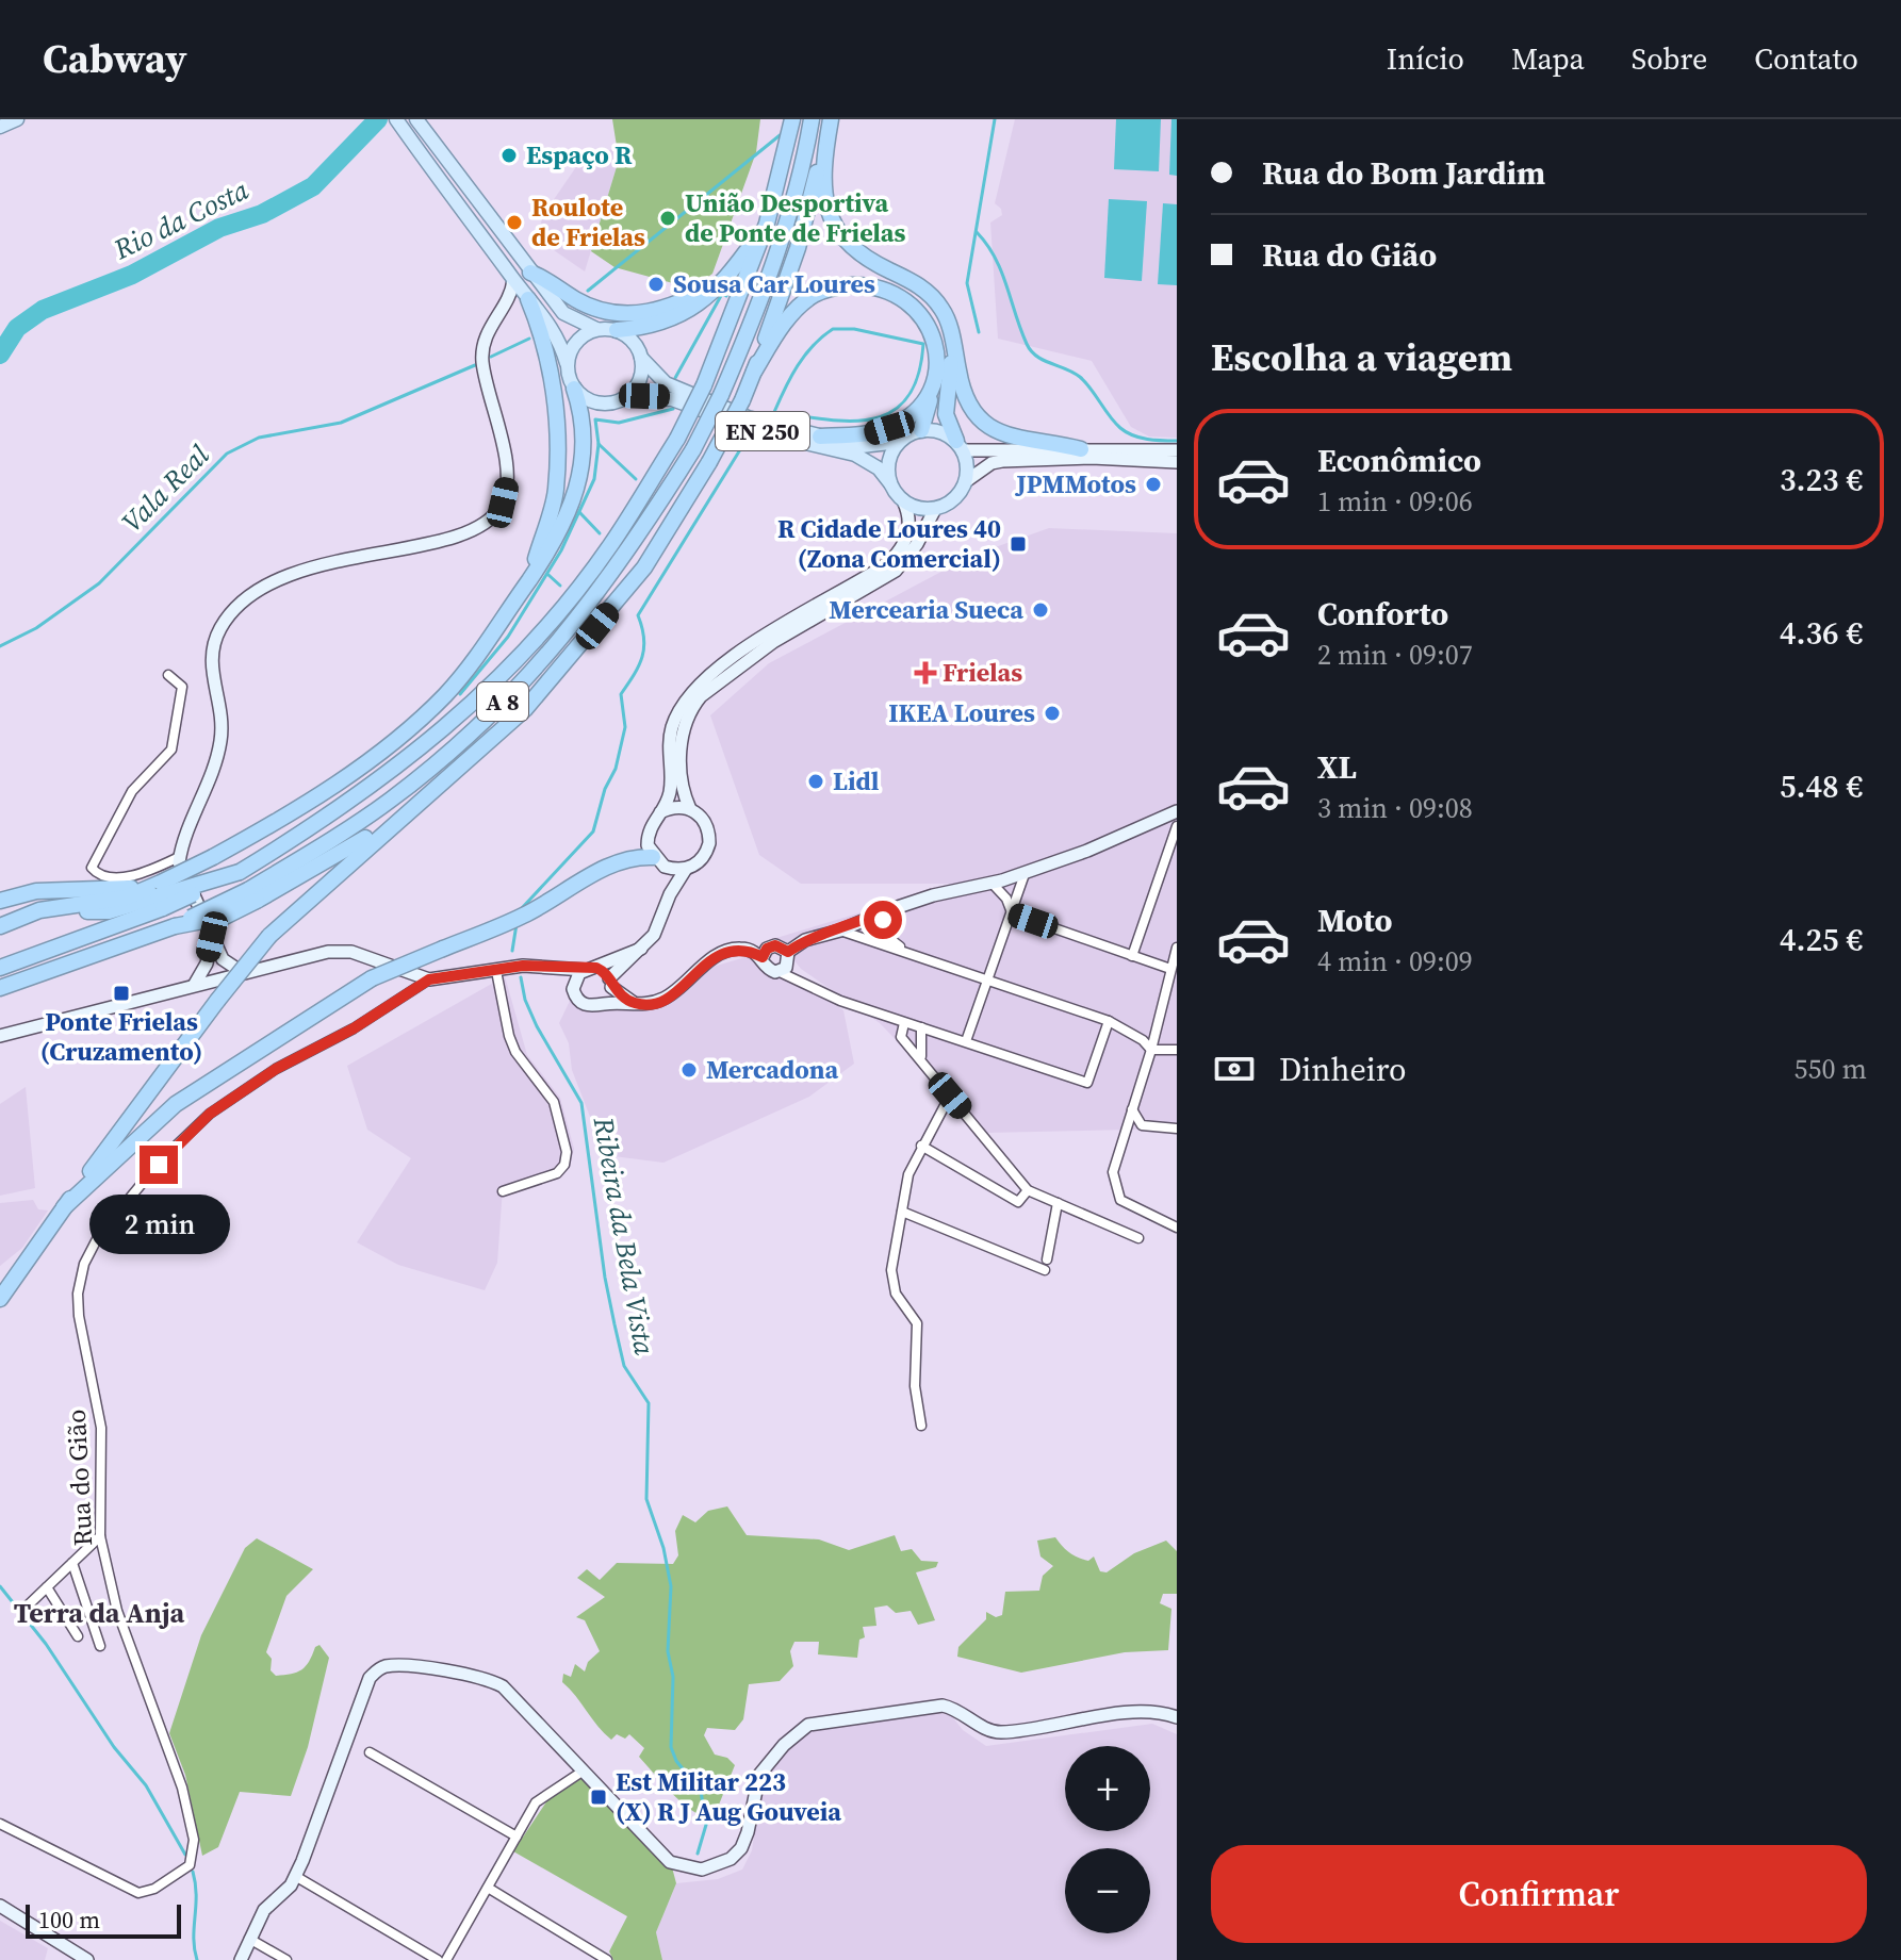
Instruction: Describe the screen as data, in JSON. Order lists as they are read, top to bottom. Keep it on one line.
{"streets":{"highway":["A 8"],"main road":["EN 250"],"street":["Rua do Gião"]},"districts":["Terra da Anja"],"water":["Rio da Costa","Vala Real","Ribeira da Bela Vista"],"places":{"other":["Espaço R","União Desportiva de Ponte de Frielas","Roulote de Frielas","Sousa Car Loures","JPMMotos","Mercearia Sueca","IKEA Loures","Lidl","Mercadona"],"transit":["R Cidade Loures 40 (Zona Comercial)","Ponte Frielas (Cruzamento)","Est Militar 223 (X) R J Aug Gouveia"],"health":["Frielas"]},"scale_bar":"100 m","page":{"header":"Cabway","nav":["Início","Mapa","Sobre","Contato"],"banner":["Rua do Bom Jardim","Rua do Gião"],"heading":"Escolha a viagem","list":[{"name":"Econômico","note":"1 min · 09:06","value":"3.23 €"},{"name":"Conforto","note":"2 min · 09:07","value":"4.36 €"},{"name":"XL","note":"3 min · 09:08","value":"5.48 €"},{"name":"Moto","note":"4 min · 09:09","value":"4.25 €"}],"pay":["Dinheiro","550 m"],"bubble":"2 min","map_buttons":["+","−"],"buttons":"Confirmar","scale":"100 m"}}
